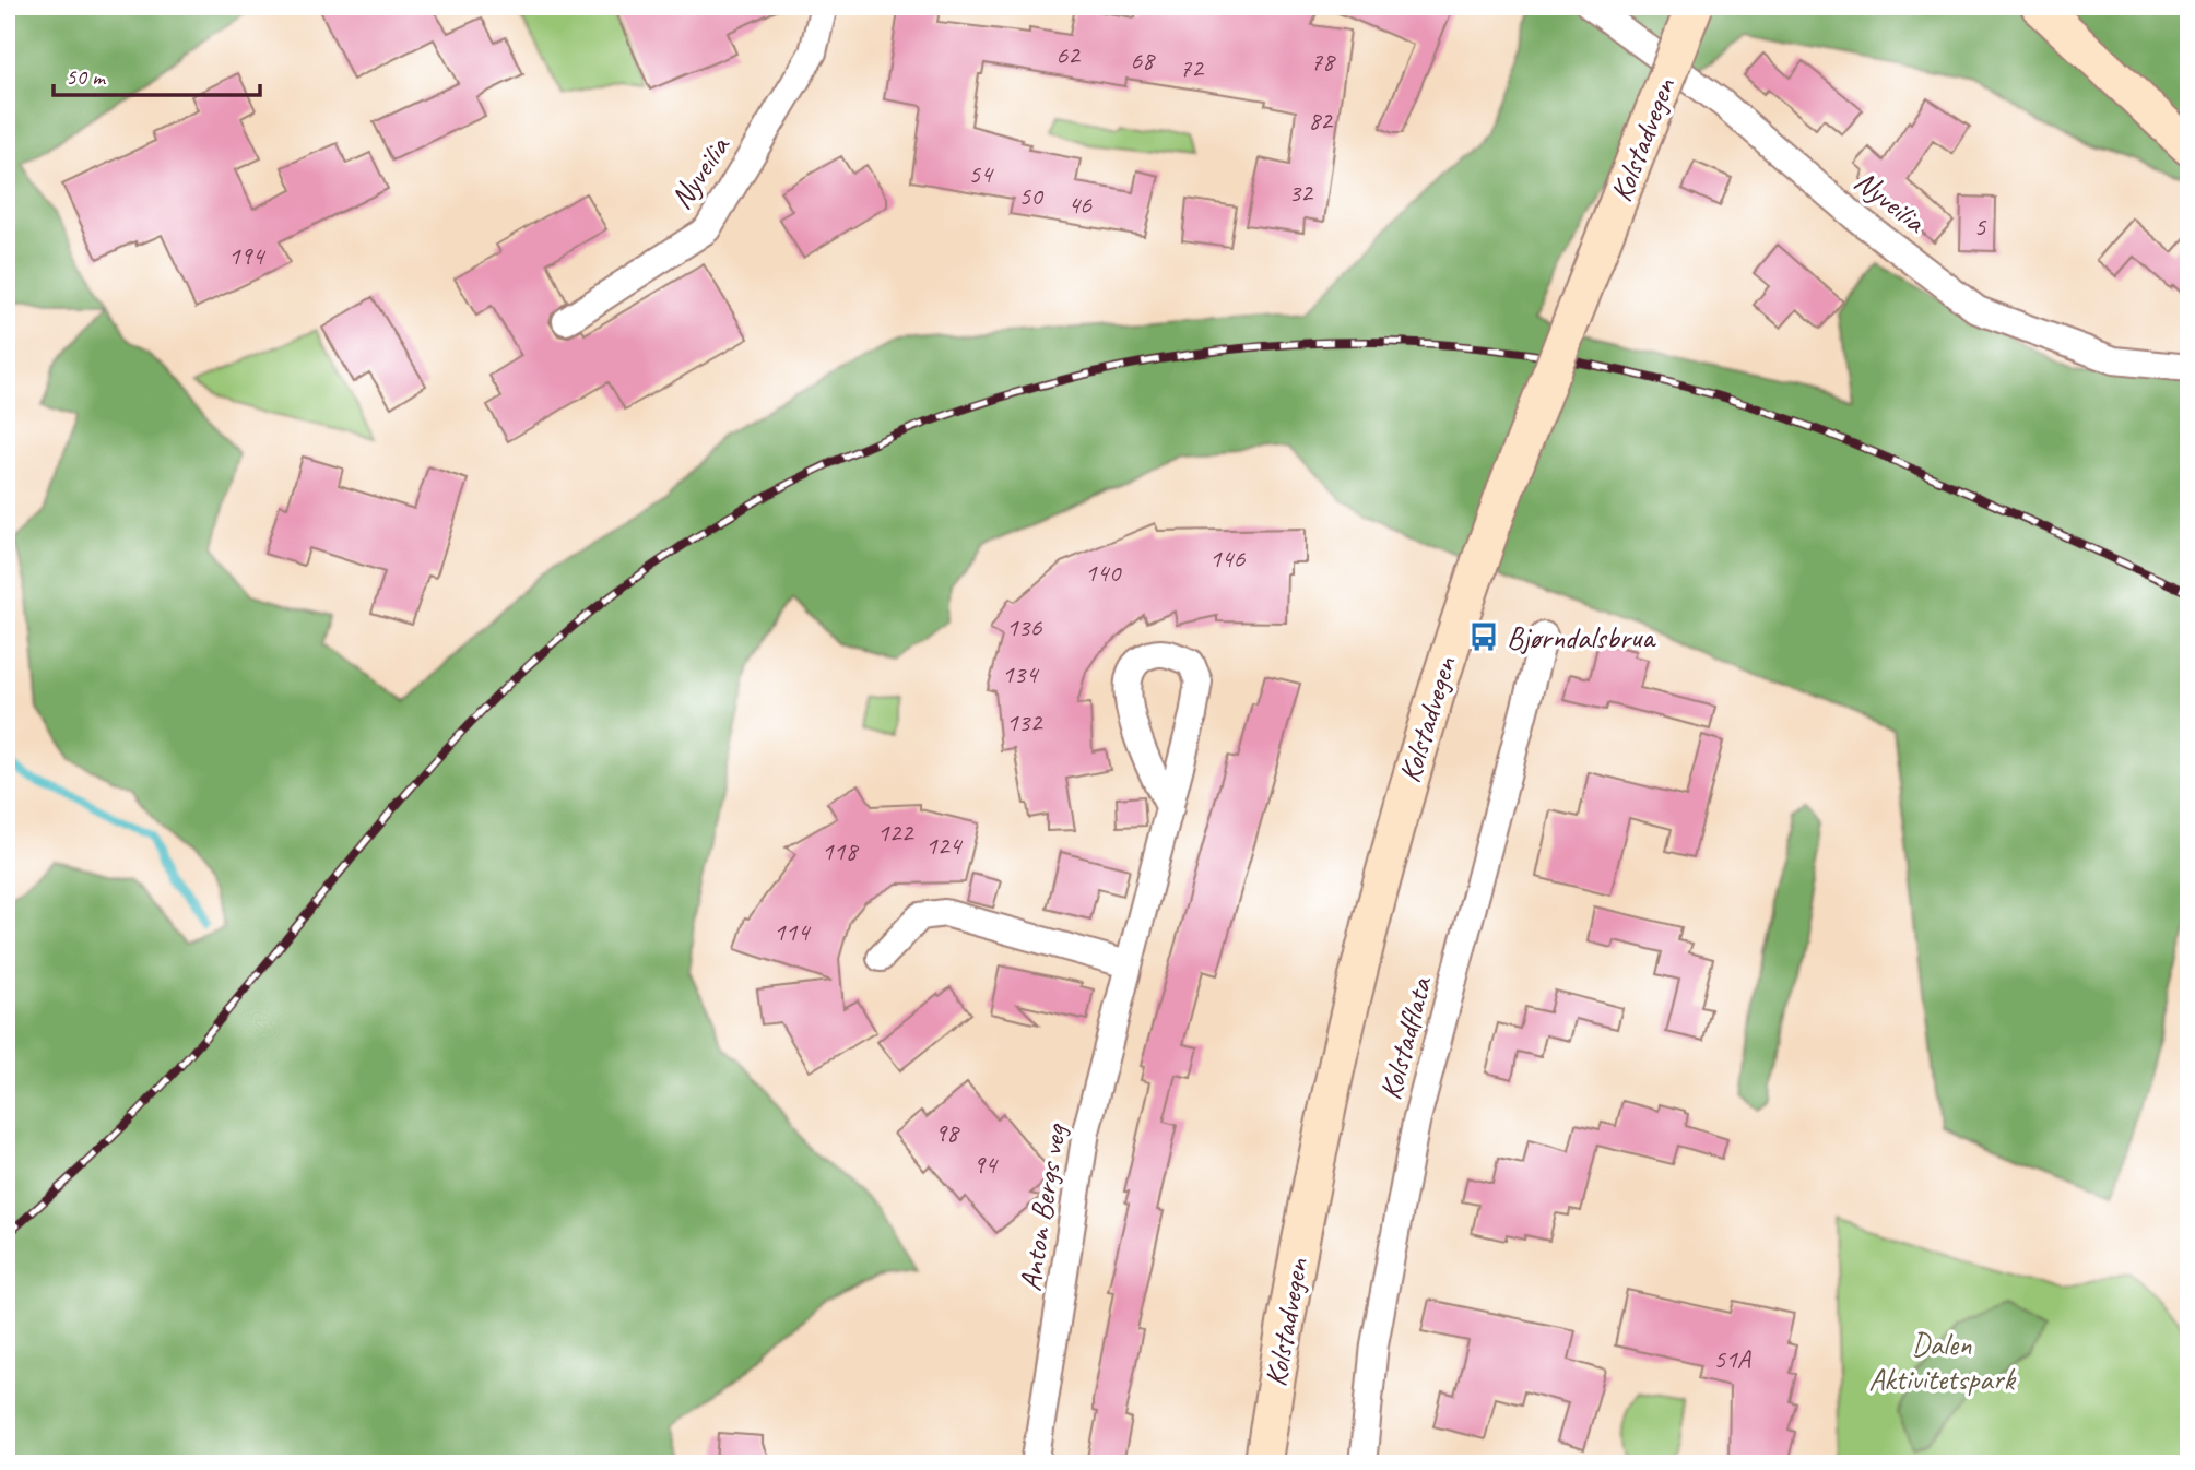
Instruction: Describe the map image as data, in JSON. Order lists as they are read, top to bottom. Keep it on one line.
{"streets":{"main road":["Kolstadvegen"],"street":["Nyveilia","Kolstadflata","Anton Bergs veg"]},"parks":["Dalen Aktivitetspark"],"places":{"bus stop":["Bjørndalsbrua"]},"house_numbers":["62","68","78","72","82","54","32","50","46","5","194","146","140","136","134","132","122","124","118","114","98","94","51A"],"scale_bar":"50 m"}
